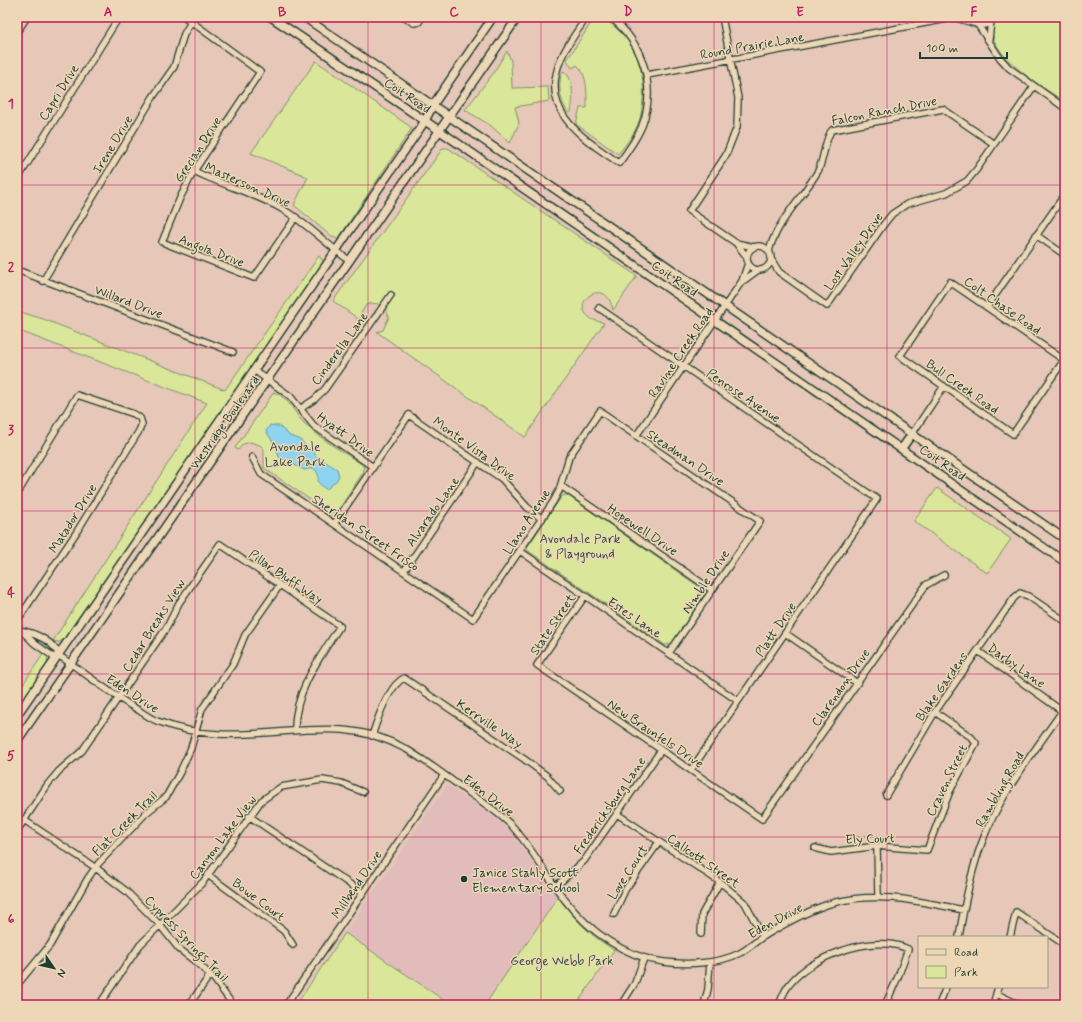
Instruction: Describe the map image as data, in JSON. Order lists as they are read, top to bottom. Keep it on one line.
{"streets":{"main road":["Coit Road","Westridge Boulevard"],"street":["Round Prairie Lane","Capri Drive","Falcon Ranch Drive","Irene Drive","Grecian Drive","Masterson Drive","Angola Drive","Lost Valley Drive","Willard Drive","Colt Chase Road","Cinderella Lane","Ravine Creek Road","Bull Creek Road","Penrose Avenue","Hyatt Drive","Monte Vista Drive","Steadman Drive","Alvarado Lane","Matador Drive","Llano Avenue","Hopewell Drive","Sheridan Street Frisco","Pillar Bluff Way","Nimble Drive","Estes Lane","State Street","Cedar Breaks View","Platt Drive","Darby Lane","Blake Gardens","Clarendon Drive","Eden Drive","Kerrville Way","New Braunfels Drive","Craven Street","Rambling Road","Fredericksburg Lane","Flat Creek Trail","Canyon Lake View","Ely Court","Callcott Street","Love Court","Millbend Drive","Bowe Court","Cypress Springs Trail"]},"crossings":[["Coit Road","Ravine Creek Road"],["Coit Road","Westridge Boulevard"],["Falcon Ranch Drive","Lost Valley Drive"],["Irene Drive","Grecian Drive"],["Irene Drive","Willard Drive"],["Grecian Drive","Masterson Drive"],["Grecian Drive","Angola Drive"],["Masterson Drive","Angola Drive"],["Masterson Drive","Westridge Boulevard"],["Colt Chase Road","Bull Creek Road"],["Cinderella Lane","Hyatt Drive"],["Ravine Creek Road","Penrose Avenue"],["Ravine Creek Road","Steadman Drive"],["Penrose Avenue","Platt Drive"],["Westridge Boulevard","Hyatt Drive"],["Westridge Boulevard","Eden Drive"],["Hyatt Drive","Monte Vista Drive"],["Monte Vista Drive","Alvarado Lane"],["Monte Vista Drive","Llano Avenue"],["Steadman Drive","Llano Avenue"],["Steadman Drive","Nimble Drive"],["Alvarado Lane","Sheridan Street Frisco"],["Llano Avenue","Hopewell Drive"],["Llano Avenue","Sheridan Street Frisco"],["Llano Avenue","Estes Lane"],["Hopewell Drive","Nimble Drive"],["Pillar Bluff Way","Cedar Breaks View"],["Pillar Bluff Way","Eden Drive"],["Pillar Bluff Way","Flat Creek Trail"],["Nimble Drive","Estes Lane"],["Estes Lane","State Street"],["Estes Lane","Platt Drive"],["State Street","New Braunfels Drive"],["Cedar Breaks View","Eden Drive"],["Cedar Breaks View","Cypress Springs Trail"],["Platt Drive","New Braunfels Drive"],["Darby Lane","Blake Gardens"],["Darby Lane","Rambling Road"],["Blake Gardens","Craven Street"],["Clarendon Drive","New Braunfels Drive"],["Eden Drive","Kerrville Way"],["Eden Drive","Rambling Road"],["Eden Drive","Fredericksburg Lane"],["Eden Drive","Flat Creek Trail"],["Eden Drive","Callcott Street"],["Eden Drive","Millbend Drive"],["New Braunfels Drive","Fredericksburg Lane"],["Craven Street","Ely Court"],["Fredericksburg Lane","Callcott Street"],["Flat Creek Trail","Cypress Springs Trail"],["Canyon Lake View","Bowe Court"],["Canyon Lake View","Cypress Springs Trail"],["Callcott Street","Love Court"]],"parks":["Avondale Lake Park","Avondale Park & Playground","George Webb Park"],"places":["Janice Stahly Scott Elementary School"],"legend":["Road","Park"],"scale_bar":"100 m","north":"bottom right","grid":{"columns":["A","B","C","D","E","F"],"rows":["1","2","3","4","5","6"]}}
